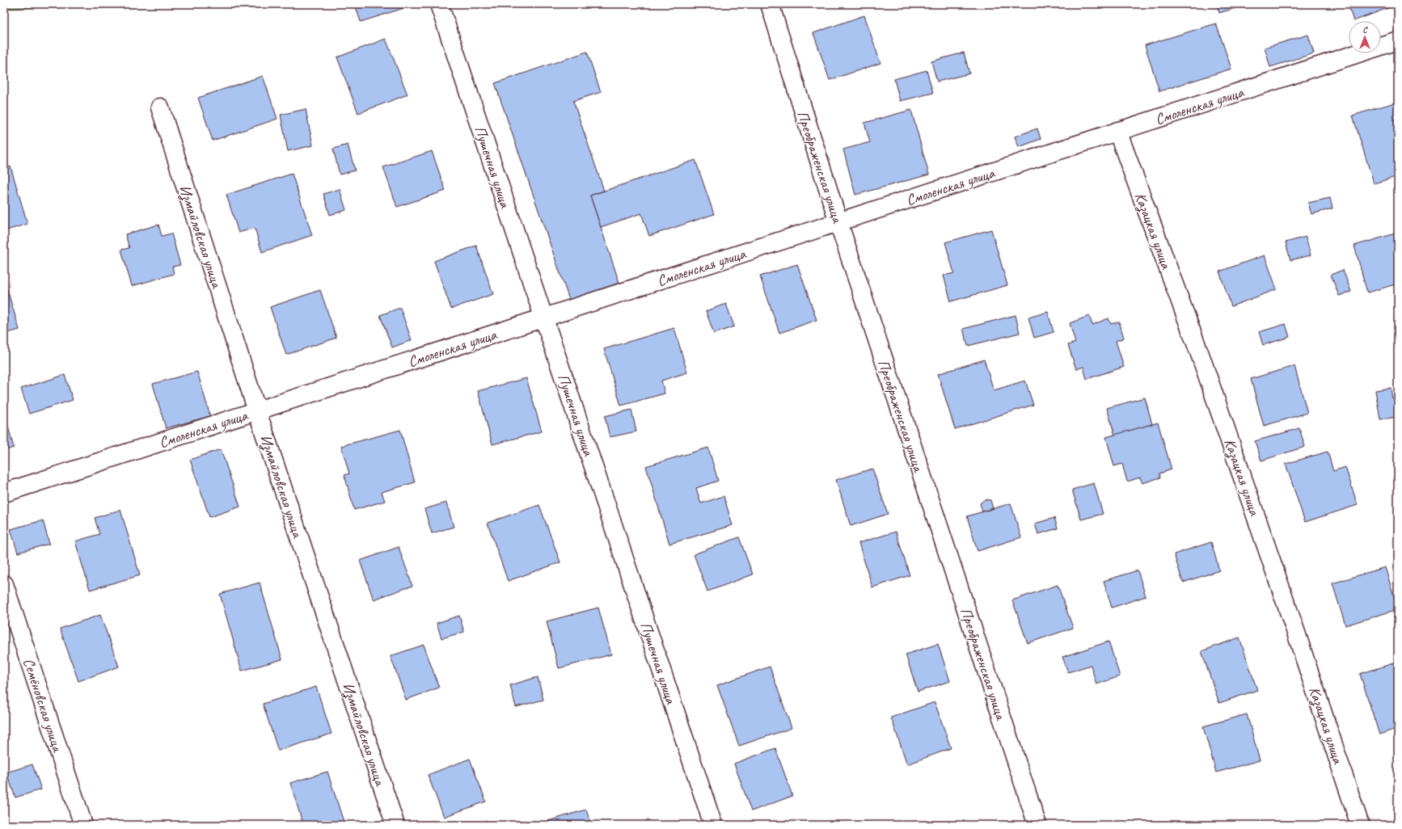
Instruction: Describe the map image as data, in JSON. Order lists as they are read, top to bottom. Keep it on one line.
{"streets":{"street":["Смоленская улица","Пушечная улица","Преображенская улица","Казацкая улица","Измайловская улица","Семёновская улица"]},"crossings":[["Смоленская улица","Пушечная улица"],["Смоленская улица","Преображенская улица"],["Смоленская улица","Казацкая улица"],["Смоленская улица","Измайловская улица"]],"north":"top"}
